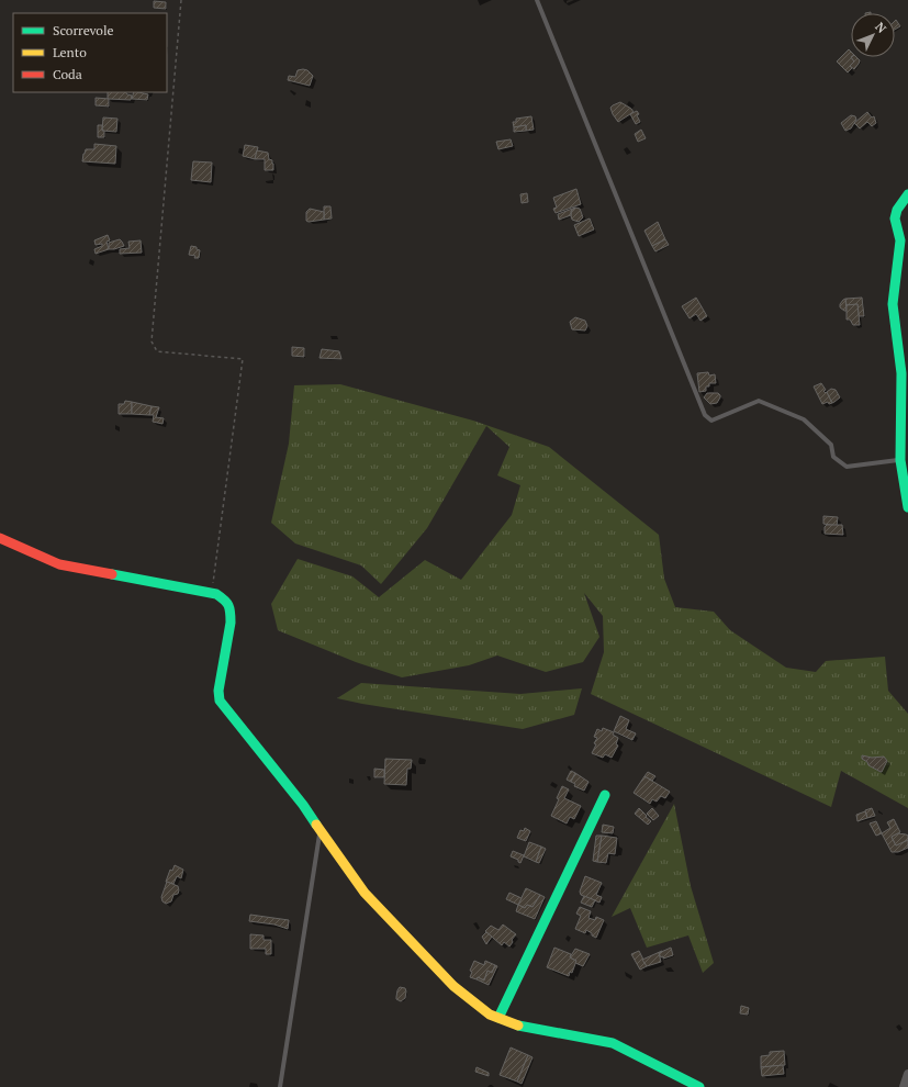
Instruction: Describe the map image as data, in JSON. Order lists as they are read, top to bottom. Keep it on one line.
{"legend":["Scorrevole","Lento","Coda"],"north":"top right"}
